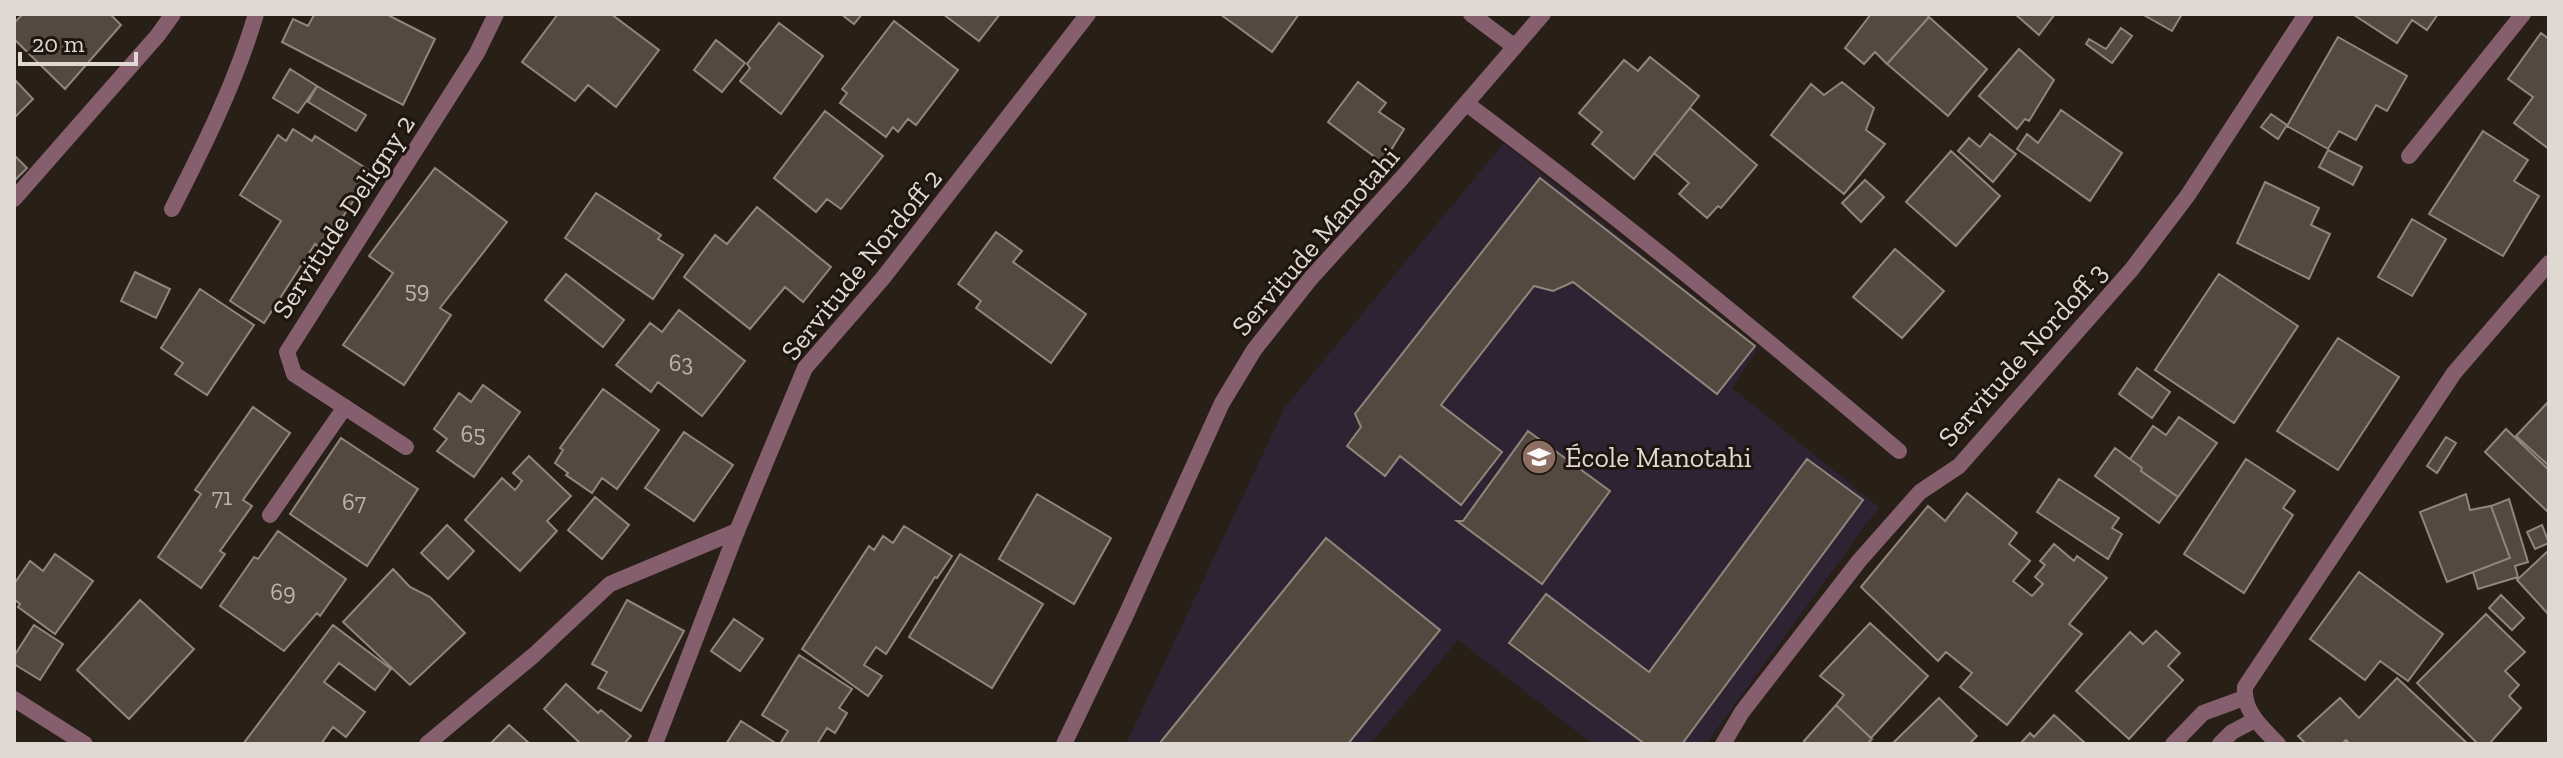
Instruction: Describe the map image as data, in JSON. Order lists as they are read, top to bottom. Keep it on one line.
{"streets":{"street":["Servitude Deligny 2","Servitude Manotahi","Servitude Nordoff 2","Servitude Nordoff 3"]},"places":{"school or university":["École Manotahi"]},"house_numbers":["59","63","65","71","67","69"],"scale_bar":"20 m"}
